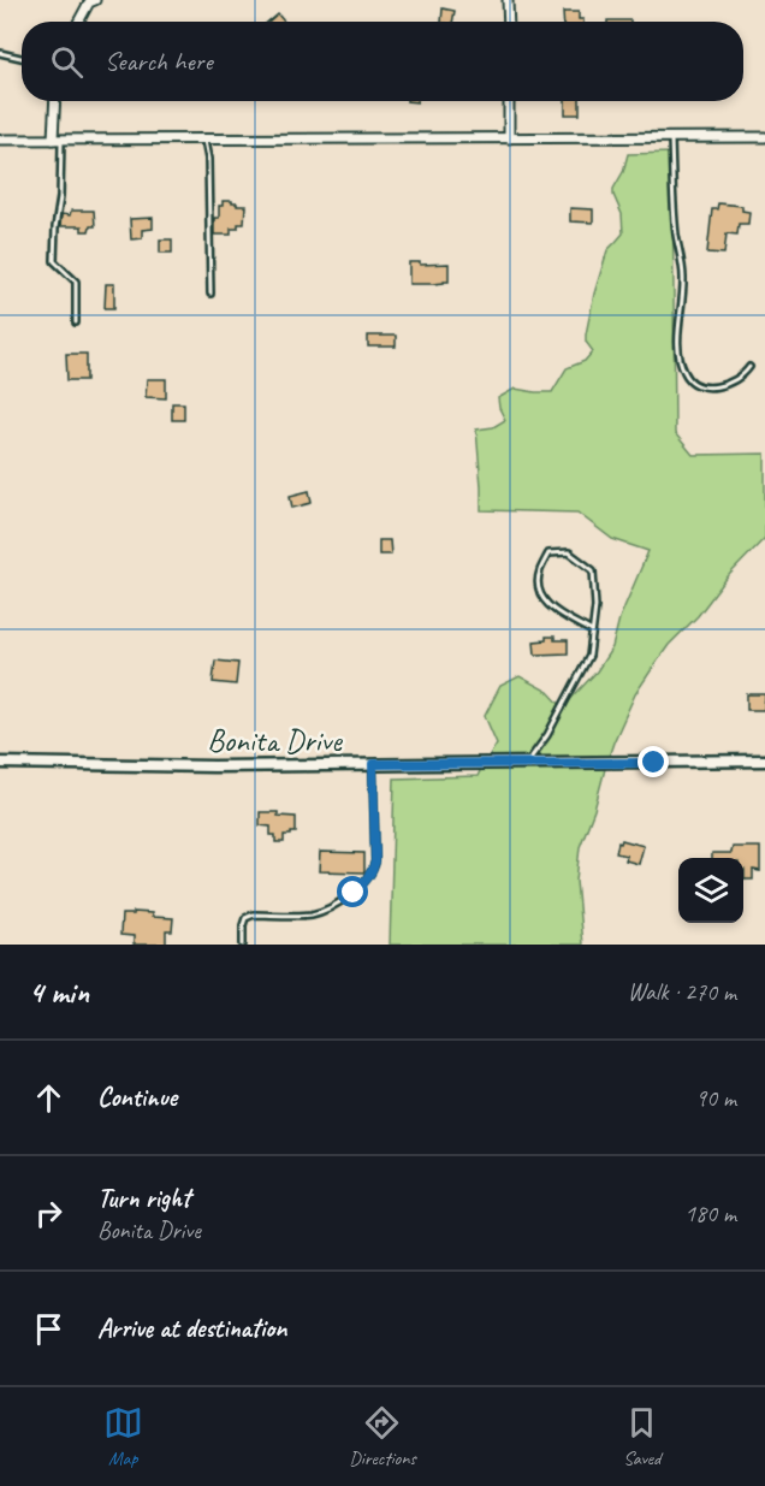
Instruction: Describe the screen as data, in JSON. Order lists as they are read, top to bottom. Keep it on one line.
{"streets":{"street":["Bonita Drive"]},"page":{"search":"Search here","heading":["4 min","Walk · 270 m"],"list":[["Continue","90 m"],["Turn right","Bonita Drive","180 m"],"Arrive at destination"],"nav":["Map","Directions","Saved"]}}
